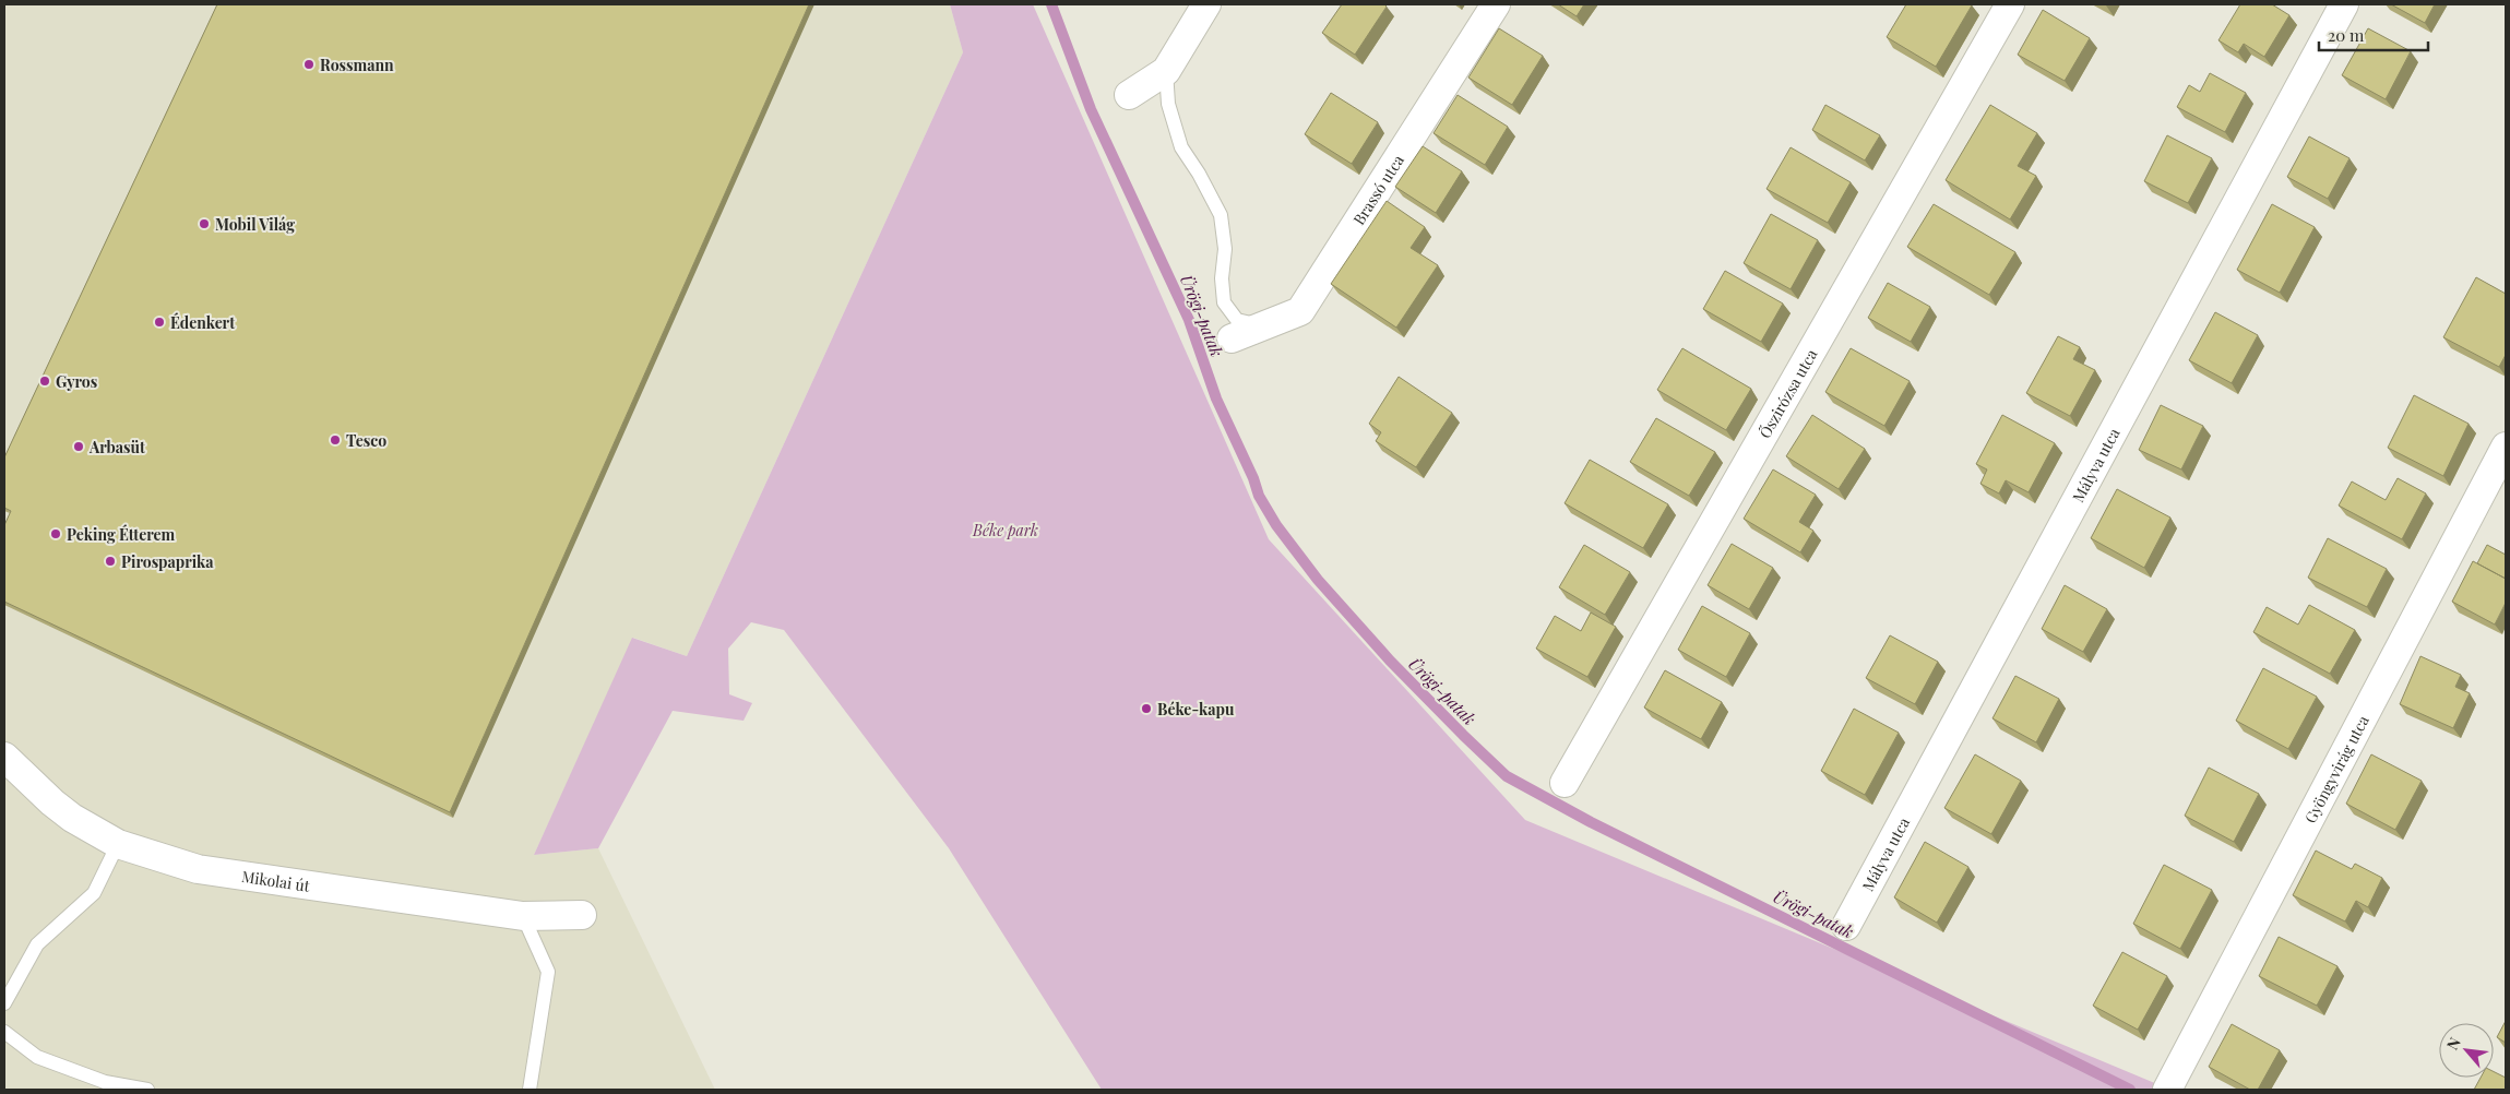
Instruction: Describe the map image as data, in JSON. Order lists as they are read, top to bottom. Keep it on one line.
{"streets":{"street":["Brassó utca","Őszirózsa utca","Mályva utca","Gyöngyvirág utca","Mikolai út"]},"water":["Ürögi-patak"],"parks":["Béke park"],"places":["Rossmann","Mobil Világ","Édenkert","Gyros","Tesco","Arbasüt","Peking Étterem","Pirospaprika","Béke-kapu"],"scale_bar":"20 m","north":"top left"}
